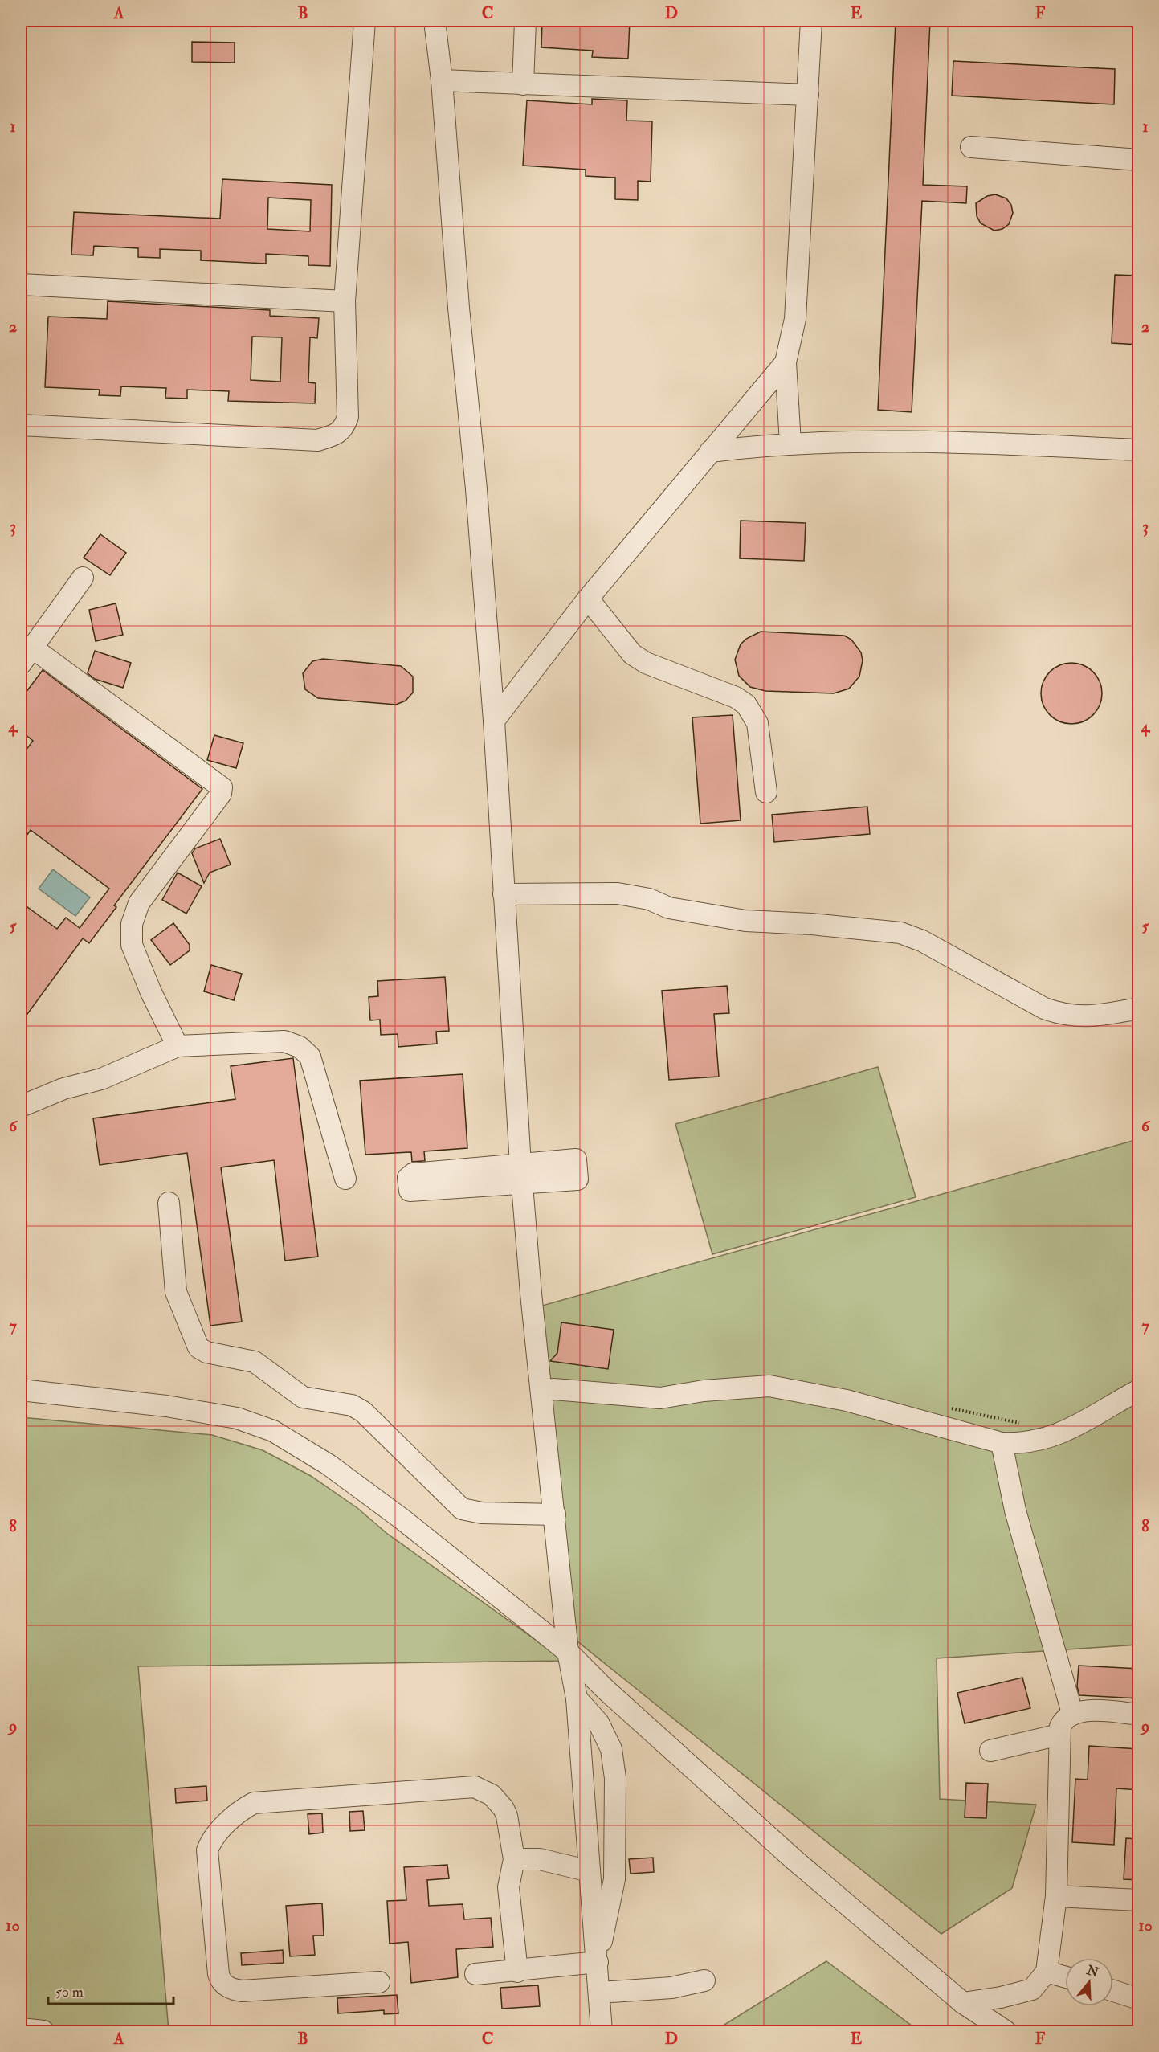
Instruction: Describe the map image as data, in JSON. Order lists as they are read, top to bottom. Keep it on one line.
{"scale_bar":"50 m","north":"top","grid":{"columns":["A","B","C","D","E","F"],"rows":["1","2","3","4","5","6","7","8","9","10"]}}
